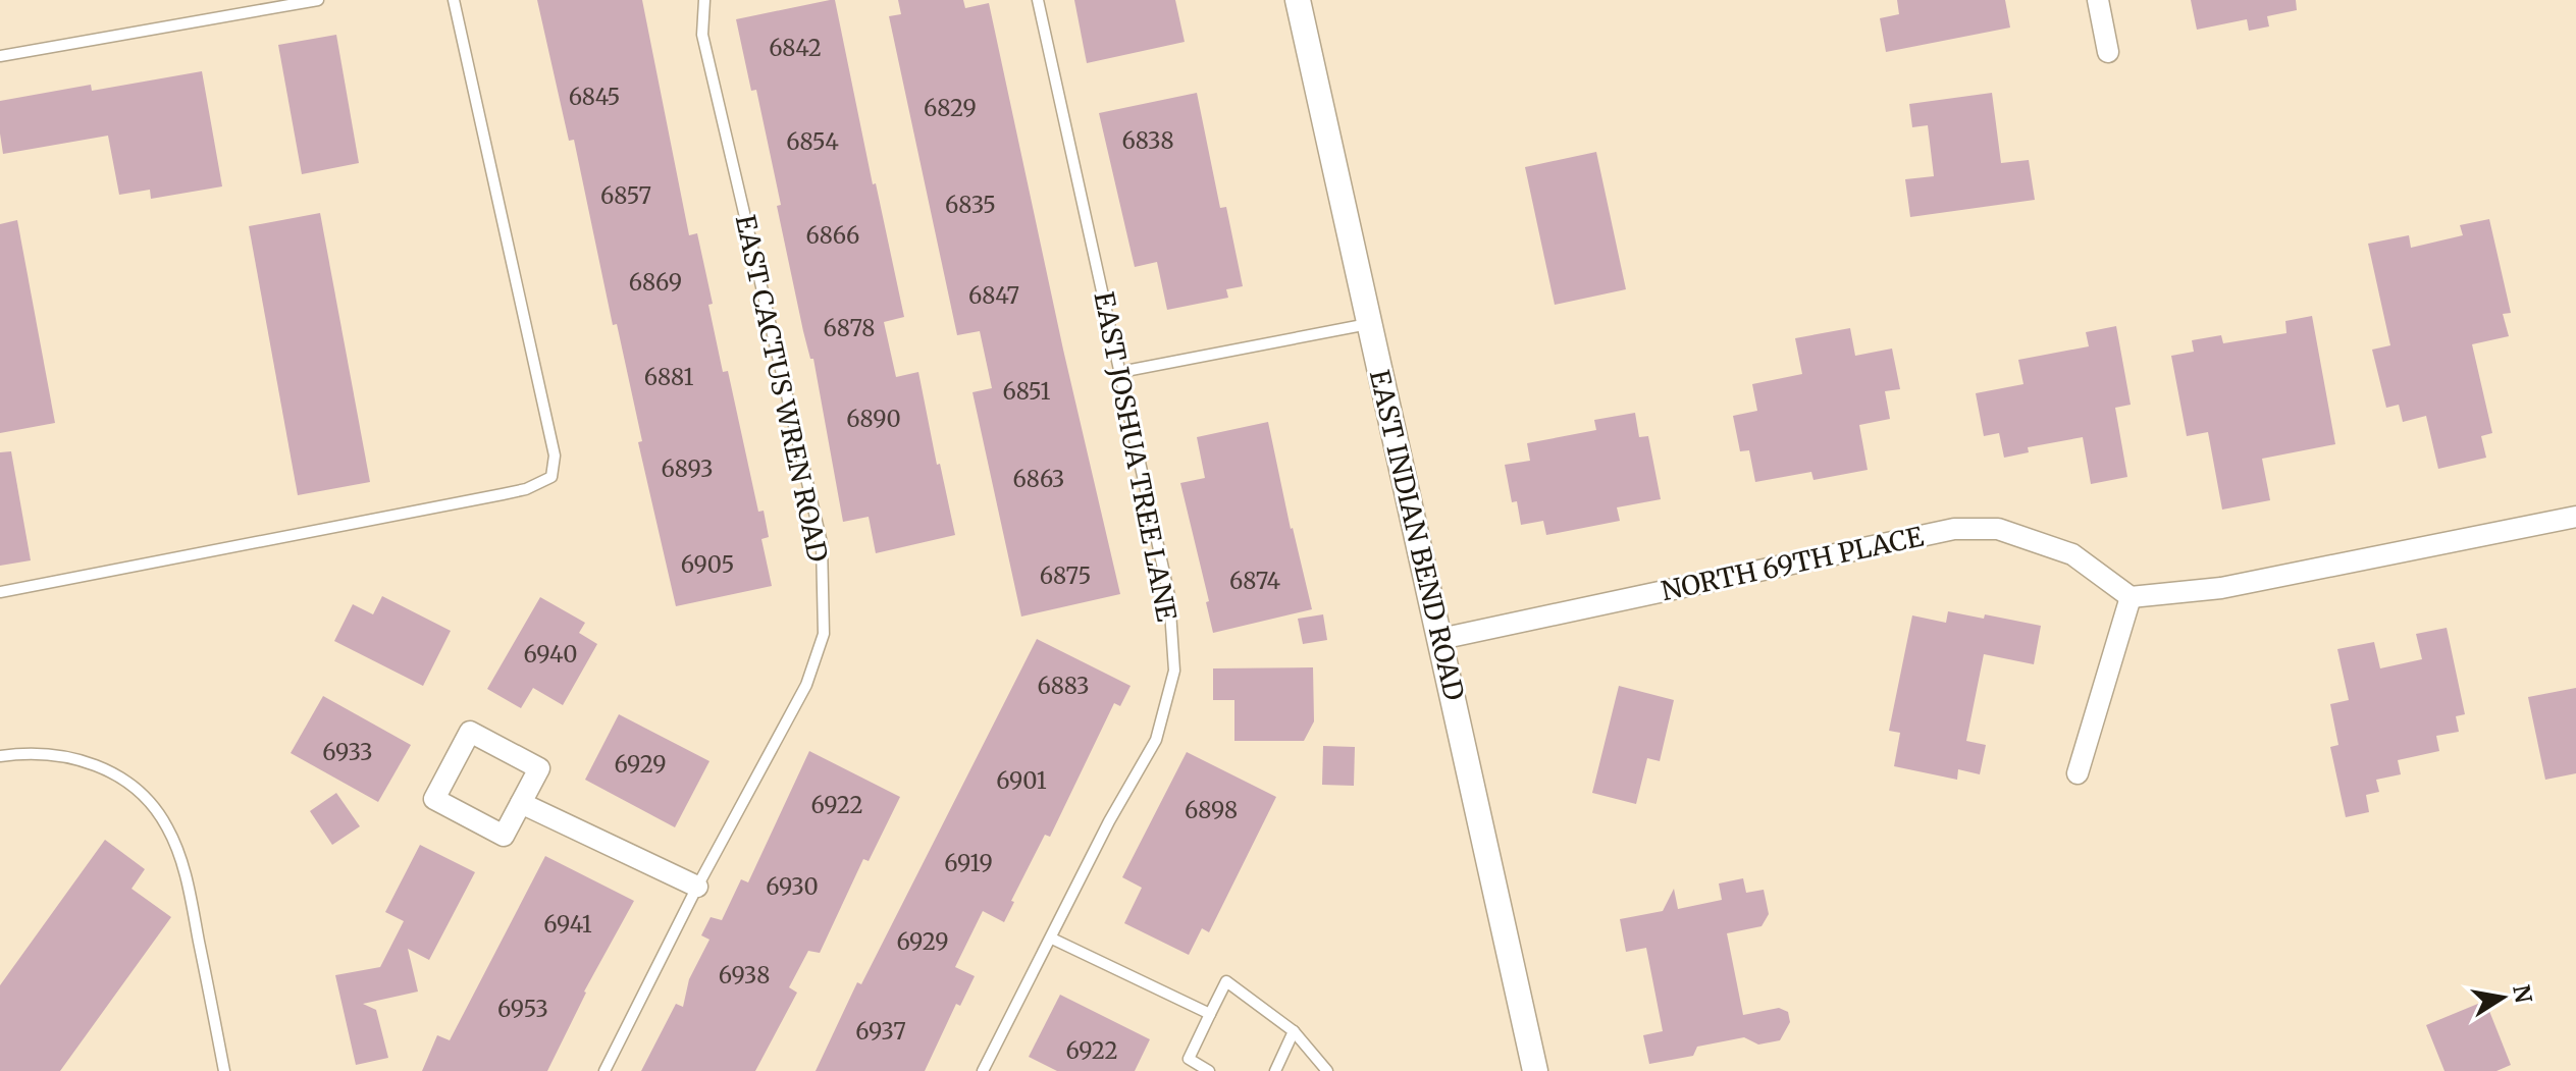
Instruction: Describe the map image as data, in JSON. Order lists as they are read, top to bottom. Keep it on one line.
{"streets":{"street":["EAST INDIAN BEND ROAD","NORTH 69TH PLACE"],"lane":["EAST CACTUS WREN ROAD","EAST JOSHUA TREE LANE"]},"crossings":[["EAST INDIAN BEND ROAD","NORTH 69TH PLACE"]],"house_numbers":["6842","6845","6829","6838","6854","6857","6835","6866","6869","6847","6878","6881","6851","6890","6893","6863","6905","6875","6874","6940","6883","6933","6929","6901","6922","6898","6919","6930","6941","6929","6938","6953","6937","6922"],"north":"right"}
